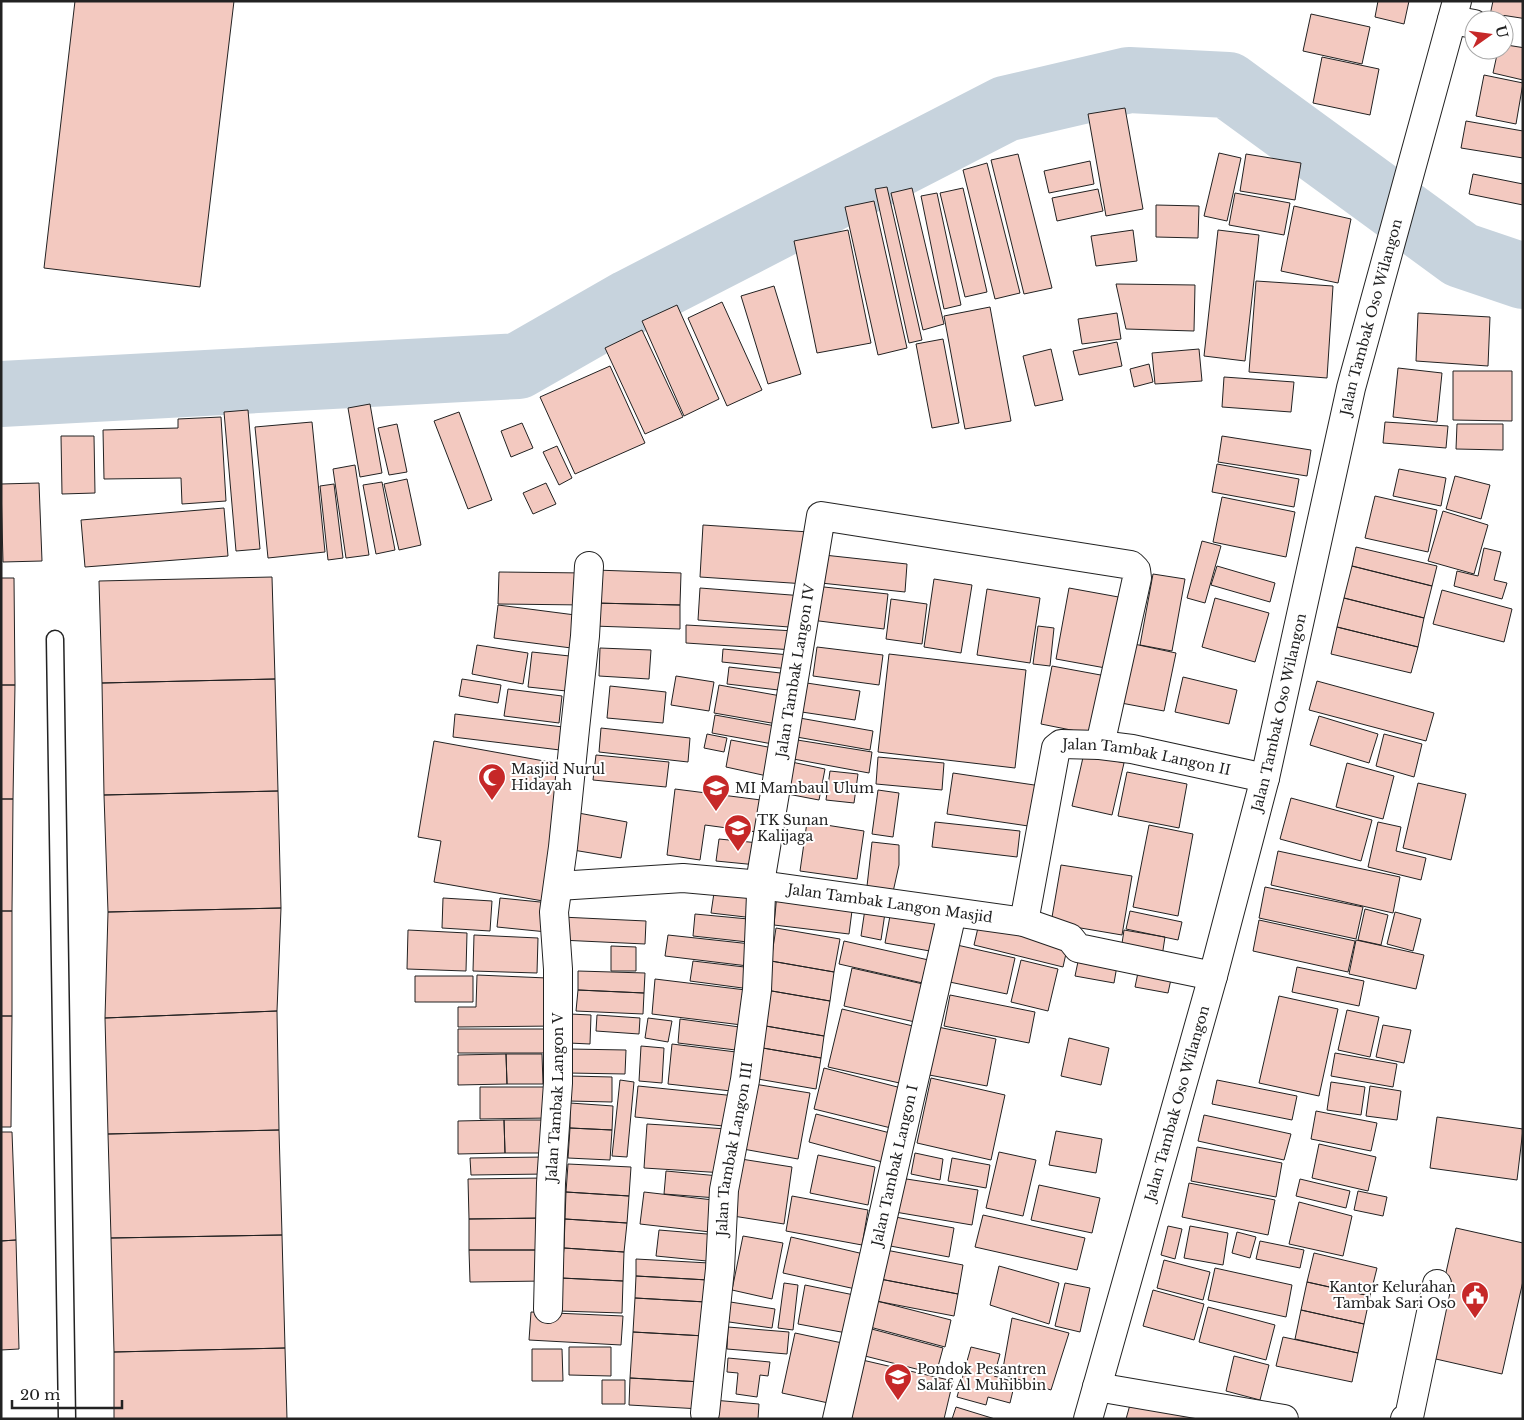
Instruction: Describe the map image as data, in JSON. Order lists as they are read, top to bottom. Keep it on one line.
{"streets":{"main road":["Jalan Tambak Oso Wilangon","Jalan Tambak Langon IV","Jalan Tambak Langon II","Jalan Tambak Langon Masjid","Jalan Tambak Langon V","Jalan Tambak Langon III","Jalan Tambak Langon I"]},"crossings":[["Jalan Tambak Oso Wilangon","Jalan Tambak Langon II"],["Jalan Tambak Oso Wilangon","Jalan Tambak Langon Masjid"],["Jalan Tambak Langon IV","Jalan Tambak Langon II"],["Jalan Tambak Langon IV","Jalan Tambak Langon Masjid"],["Jalan Tambak Langon IV","Jalan Tambak Langon III"],["Jalan Tambak Langon II","Jalan Tambak Langon Masjid"],["Jalan Tambak Langon Masjid","Jalan Tambak Langon V"],["Jalan Tambak Langon Masjid","Jalan Tambak Langon III"],["Jalan Tambak Langon Masjid","Jalan Tambak Langon I"]],"places":{"mosque":["Masjid Nurul Hidayah"],"school or university":["MI Mambaul Ulum","TK Sunan Kalijaga","Pondok Pesantren Salaf Al Muhibbin"],"public building":["Kantor Kelurahan Tambak Sari Oso"]},"scale_bar":"20 m","north":"right"}
